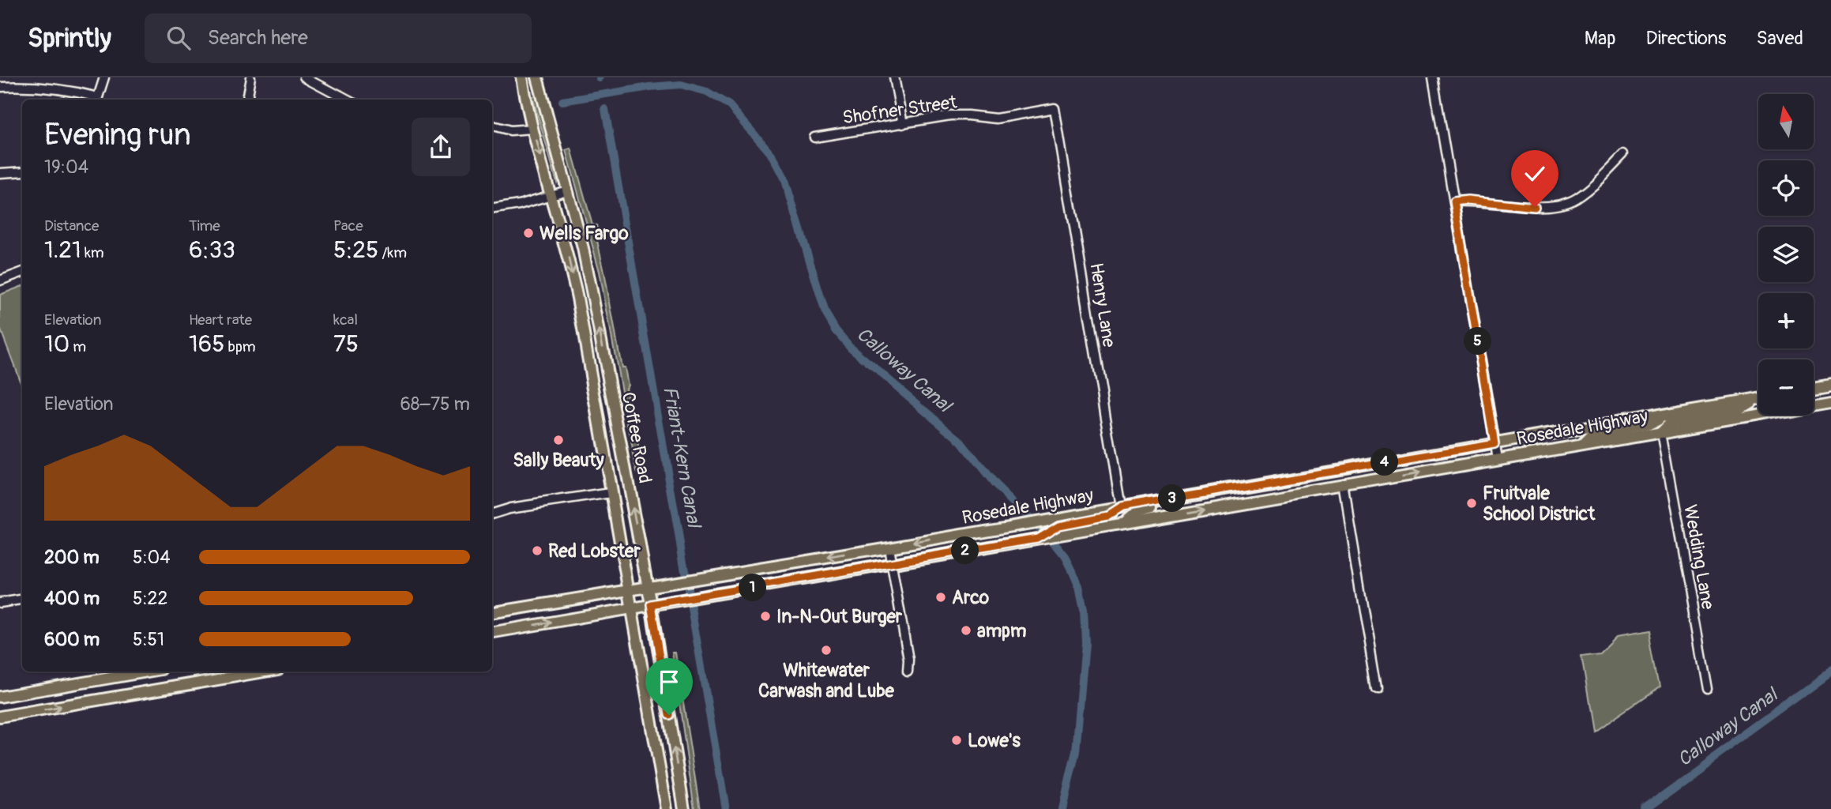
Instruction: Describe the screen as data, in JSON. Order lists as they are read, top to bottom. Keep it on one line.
{"streets":{"main road":["Rosedale Highway","Coffee Road"],"street":["Shofner Street","Henry Lane","Wedding Lane"]},"crossings":[["Shofner Street","Henry Lane"],["Henry Lane","Rosedale Highway"],["Rosedale Highway","Coffee Road"],["Rosedale Highway","Wedding Lane"]],"water":["Calloway Canal","Friant-Kern Canal"],"places":["Wells Fargo","Sally Beauty","Fruitvale School District","Red Lobster","Arco","In-N-Out Burger","ampm","Whitewater Carwash and Lube","Lowe's"],"north":"top","page":{"header":"Sprintly","search":"Search here","nav":["Map","Directions","Saved"],"map_buttons":["+","−"],"heading":["Evening run","19:04"],"stats":[["Distance","1.21 km"],["Time","6:33"],["Pace","5:25 /km"],["Elevation","10 m"],["Heart rate","165 bpm"],["kcal","75"]],"pins":["5","4","3","2","1"],"chart":["Elevation","68–75 m"],"list":[{"name":"200 m","note":"5:04"},{"name":"400 m","note":"5:22"},{"name":"600 m","note":"5:51"}]}}
